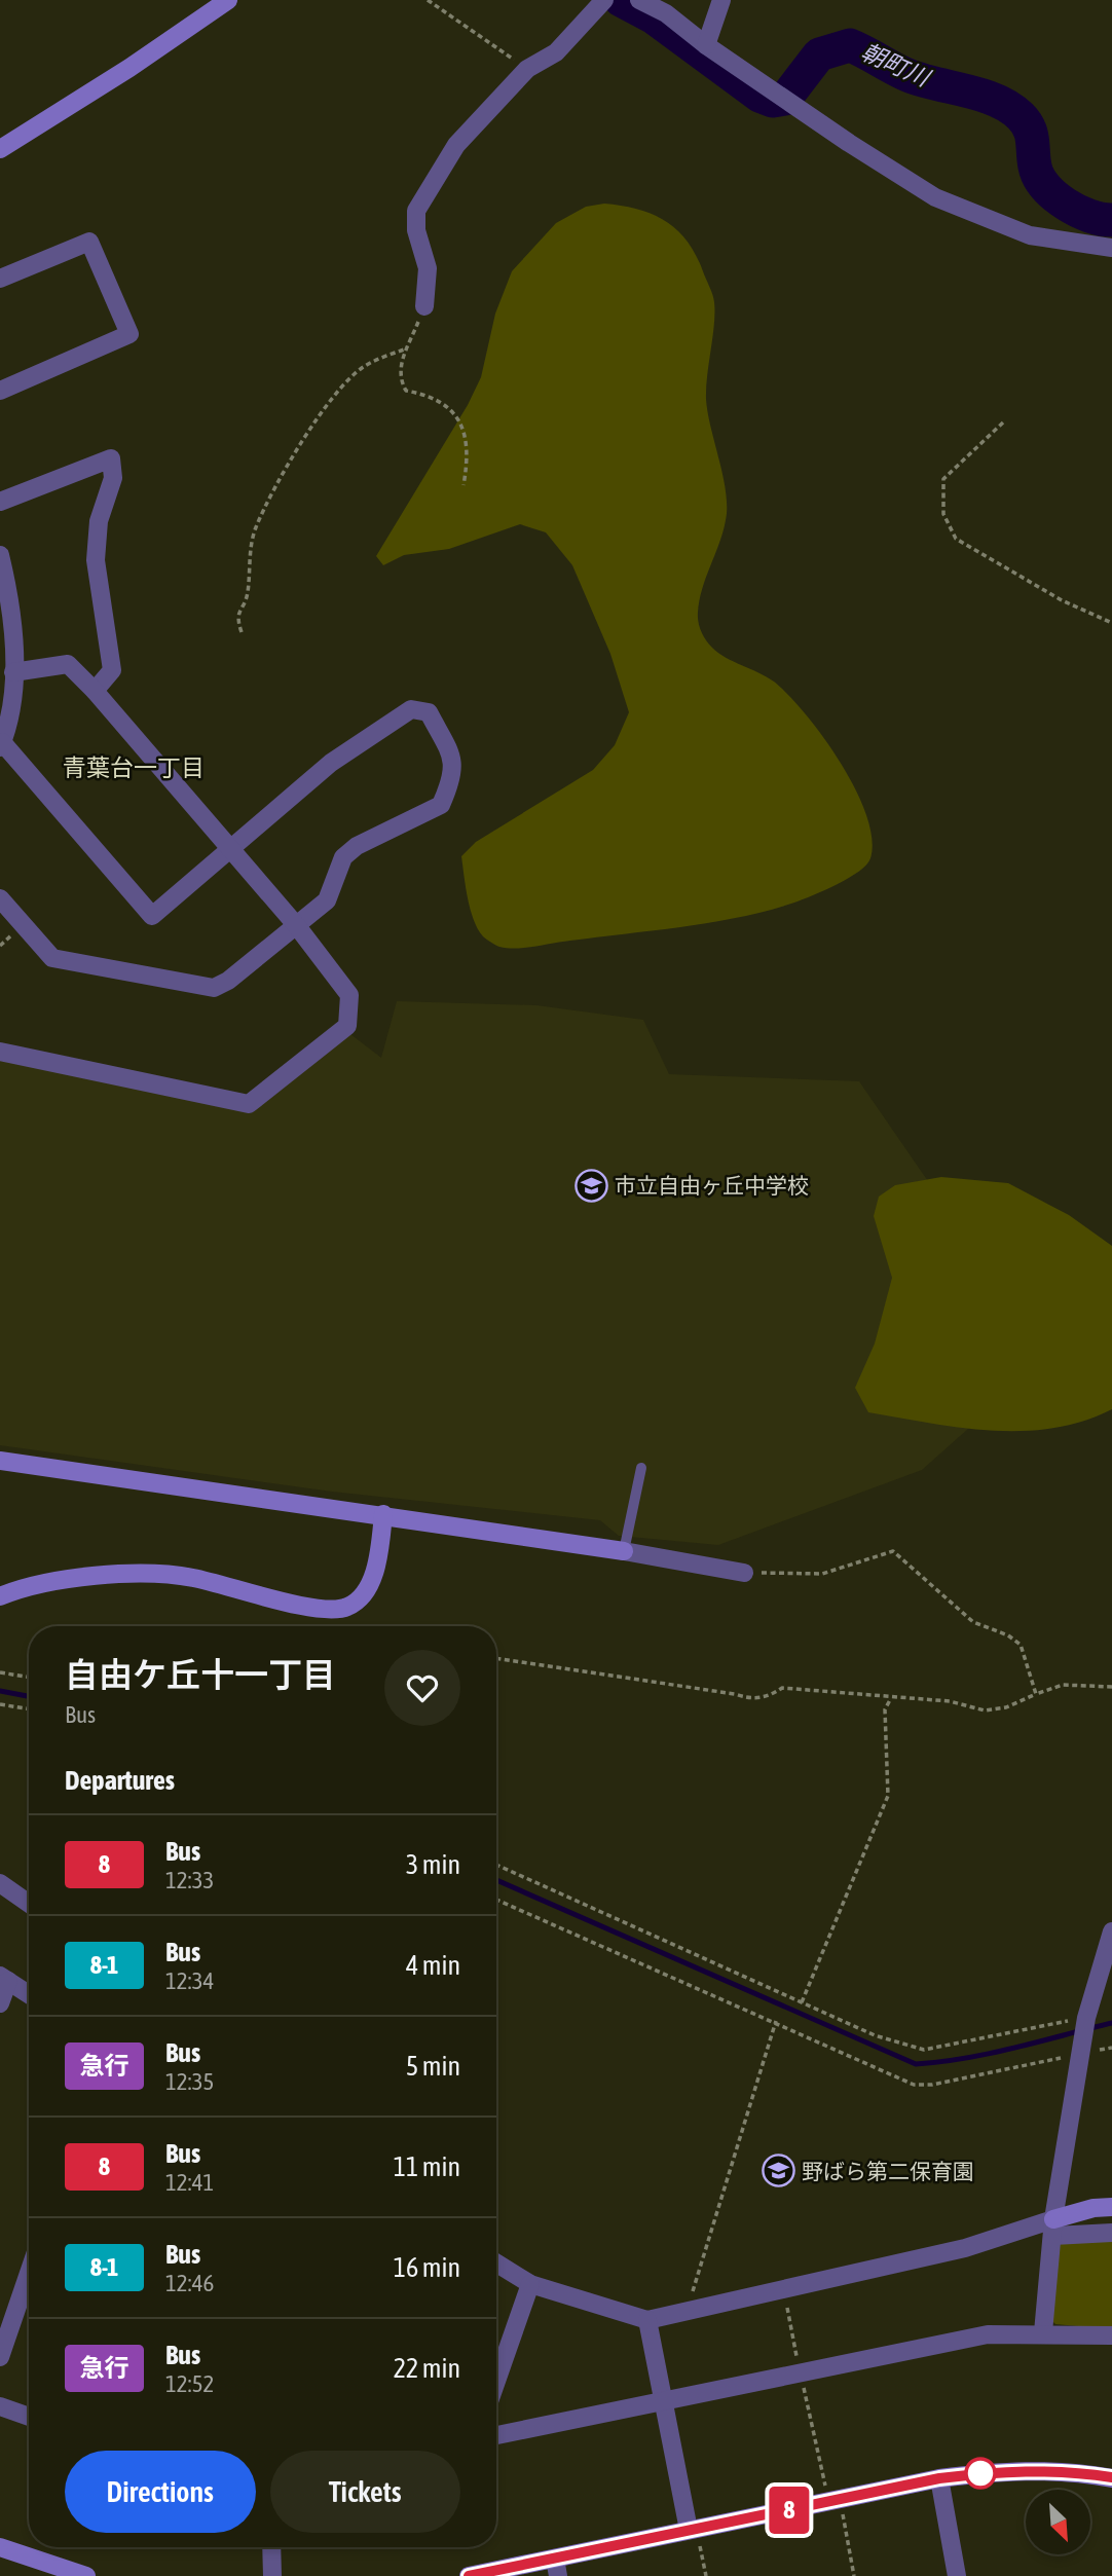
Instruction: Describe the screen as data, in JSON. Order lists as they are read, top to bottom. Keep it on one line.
{"districts":["青葉台一丁目"],"water":["朝町川"],"places":{"school or university":["市立自由ヶ丘中学校","野ばら第二保育園"]},"lines":["bus line 8"],"north":"bottom right","page":{"on_map":"8","heading":[["自由ケ丘十一丁目","Bus"],"Departures"],"list":[{"mark":"8","name":"Bus","note":"12:33","value":"3 min"},{"mark":"8-1","name":"Bus","note":"12:34","value":"4 min"},{"mark":"急行","name":"Bus","note":"12:35","value":"5 min"},{"mark":"8","name":"Bus","note":"12:41","value":"11 min"},{"mark":"8-1","name":"Bus","note":"12:46","value":"16 min"},{"mark":"急行","name":"Bus","note":"12:52","value":"22 min"}],"buttons":["Directions","Tickets"]}}
